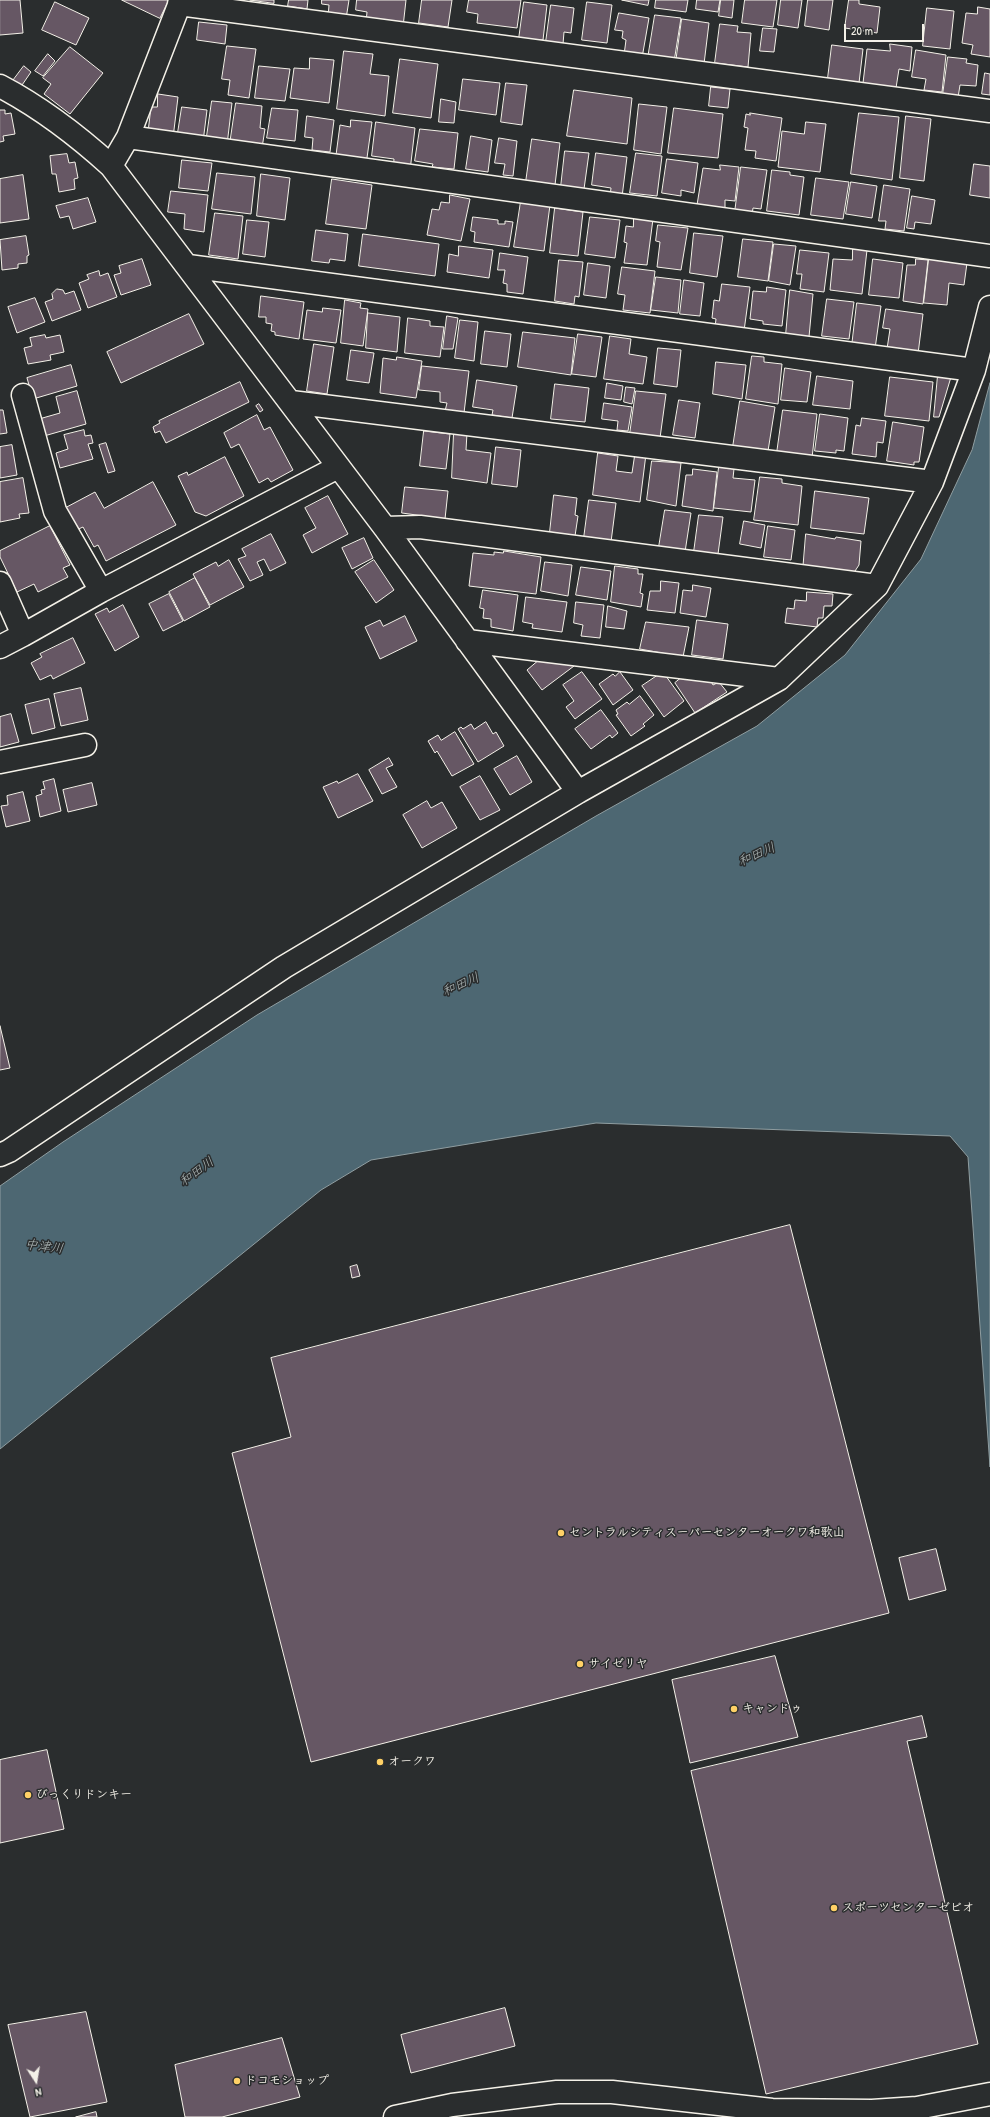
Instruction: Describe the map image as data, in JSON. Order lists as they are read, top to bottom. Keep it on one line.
{"water":["和田川","中津川"],"places":["セントラルシティスーパーセンターオークワ和歌山","サイゼリヤ","キャンドゥ","オークワ","びっくりドンキー","スポーツセンターゼビオ","ドコモショップ"],"scale_bar":"20 m","north":"bottom"}
